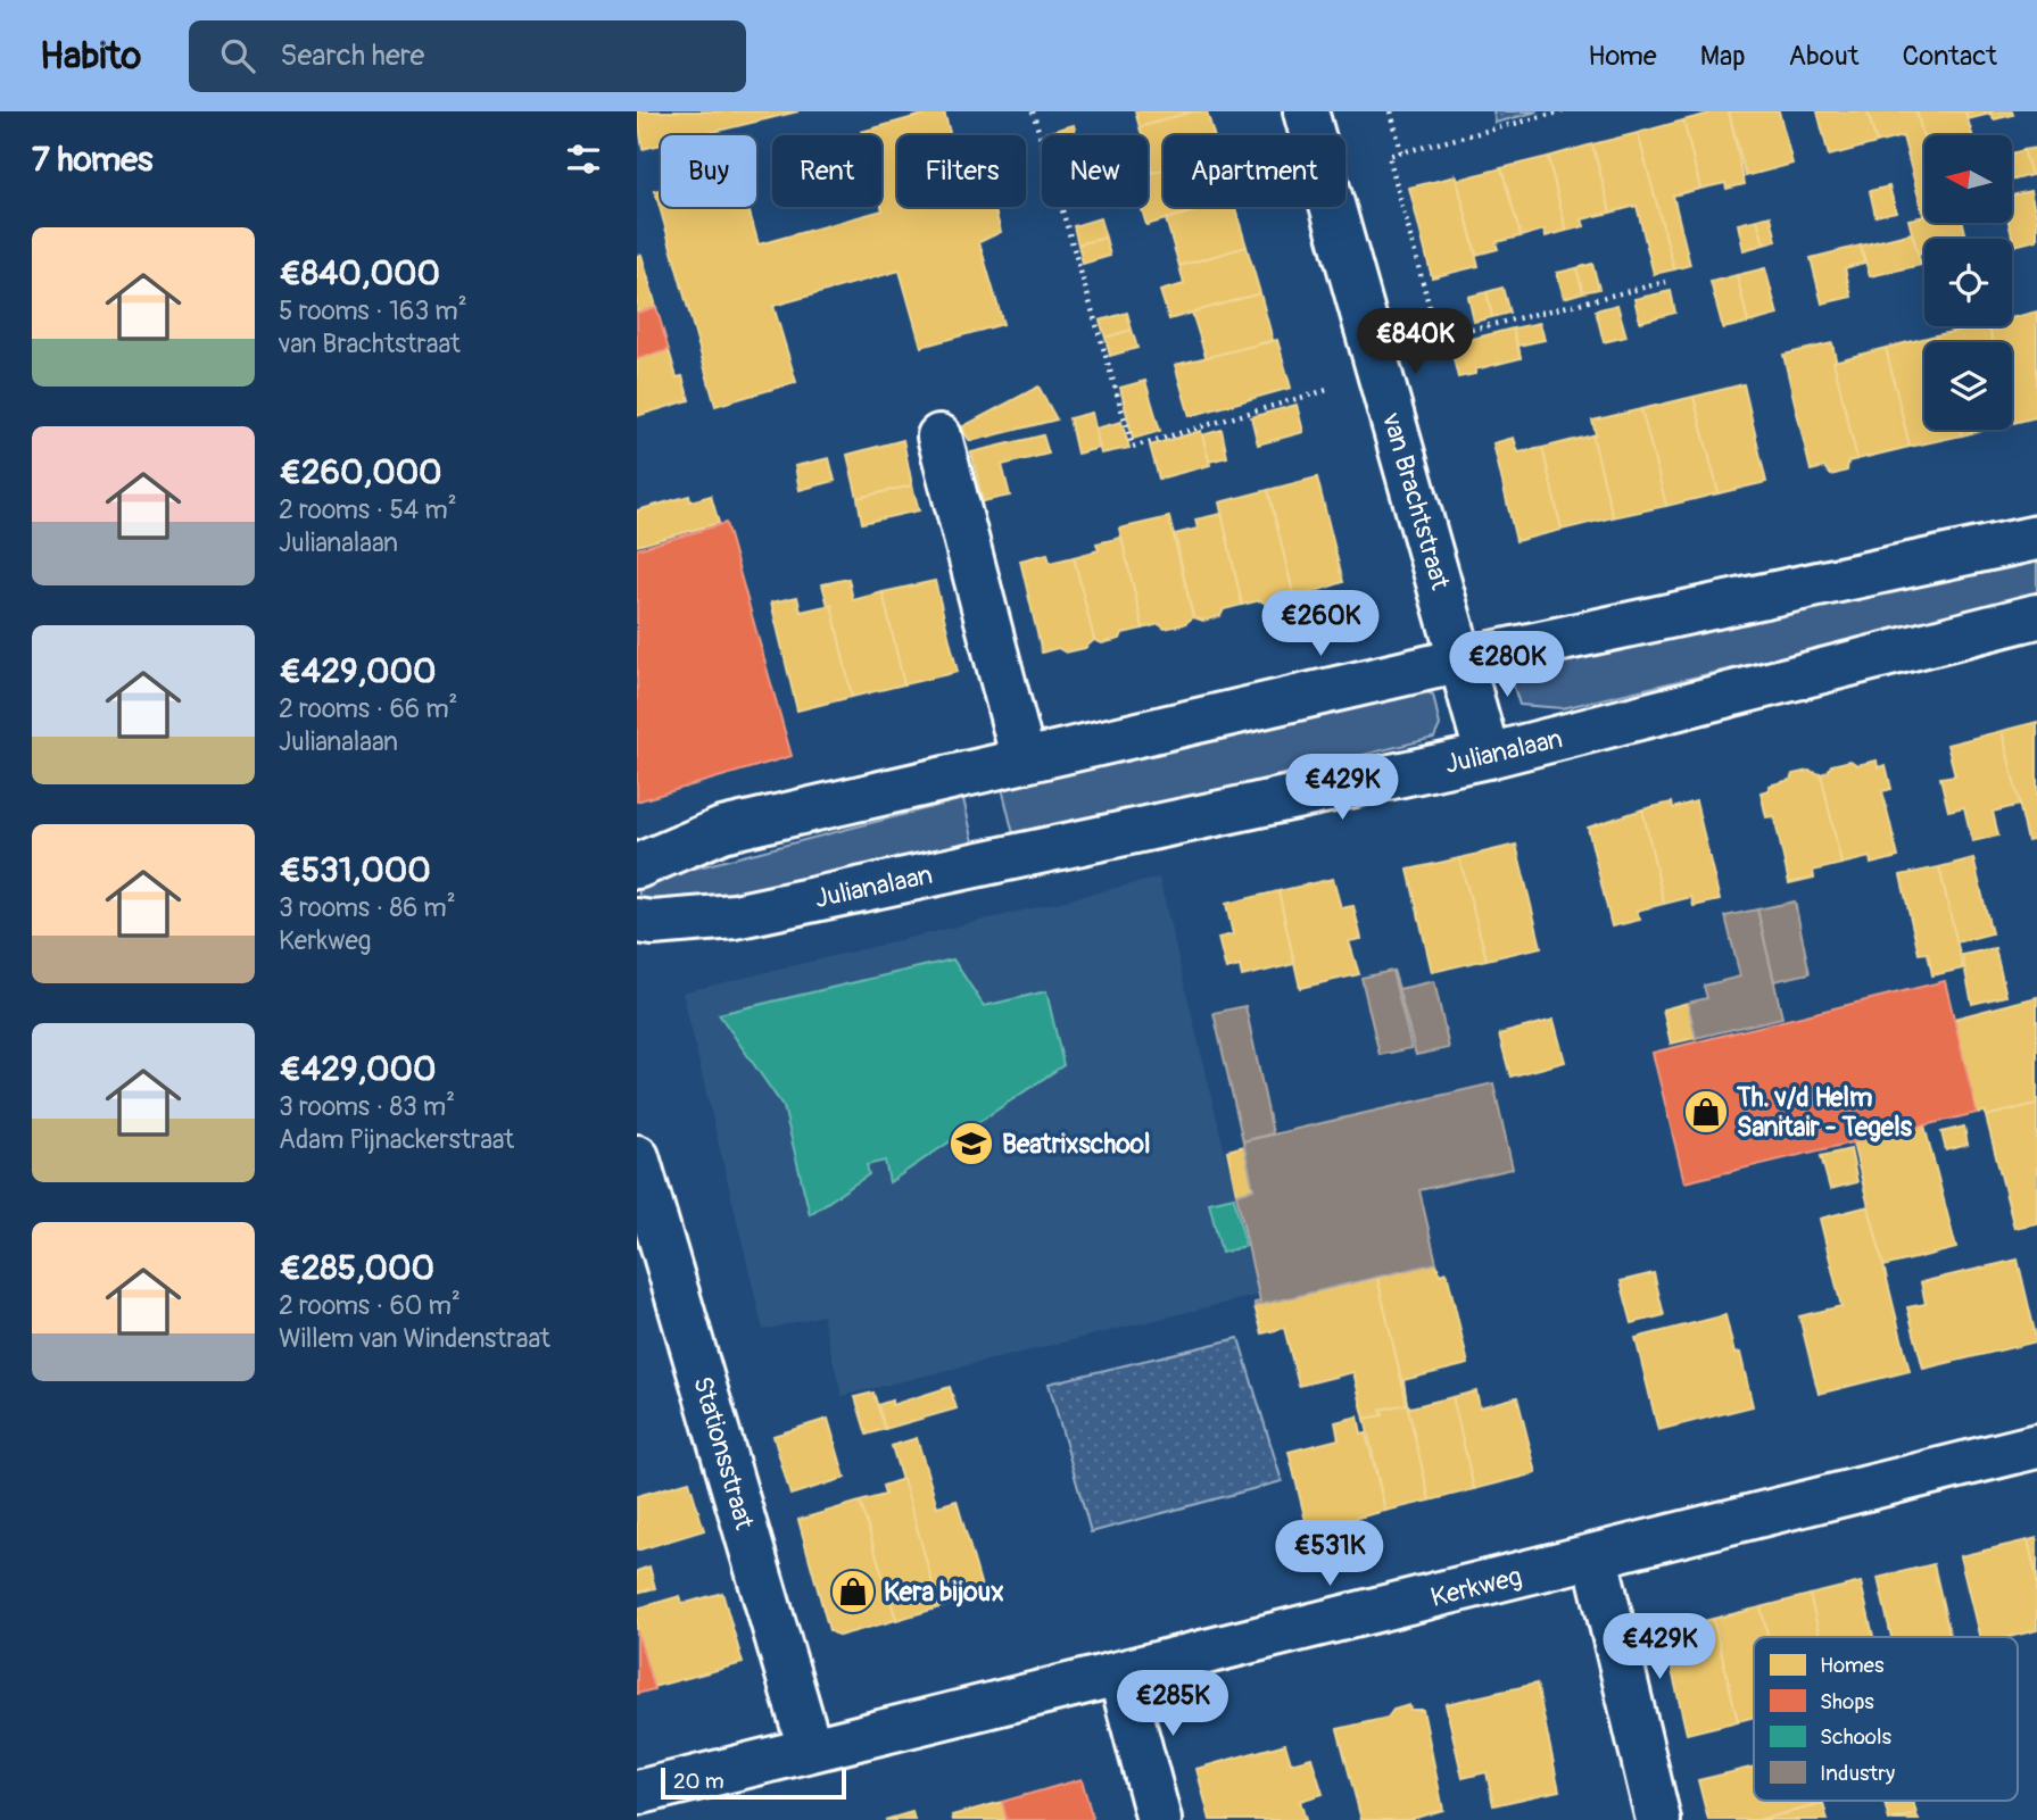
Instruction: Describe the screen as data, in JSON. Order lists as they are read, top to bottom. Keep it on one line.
{"streets":{"street":["van Brachtstraat","Julianalaan","Stationsstraat","Kerkweg"]},"crossings":[["van Brachtstraat","Julianalaan"],["Stationsstraat","Kerkweg"]],"places":{"shop":["Th. v/d Helm Sanitair - Tegels","Kera bijoux"],"school or university":["Beatrixschool"]},"legend":["Homes","Shops","Schools","Industry"],"scale_bar":"20 m","north":"left","page":{"header":"Habito","search":"Search here","nav":["Home","Map","About","Contact"],"heading":"7 homes","chip":["Buy","Rent","Filters","New","Apartment"],"list":[{"name":"€840,000","note":"5 rooms · 163 m² · van Brachtstraat"},{"name":"€260,000","note":"2 rooms · 54 m² · Julianalaan"},{"name":"€429,000","note":"2 rooms · 66 m² · Julianalaan"},{"name":"€531,000","note":"3 rooms · 86 m² · Kerkweg"},{"name":"€429,000","note":"3 rooms · 83 m² · Adam Pijnackerstraat"},{"name":"€285,000","note":"2 rooms · 60 m² · Willem van Windenstraat"}],"price":["€840K","€260K","€280K","€429K","€531K","€429K","€285K"],"scale":"20 m"}}
